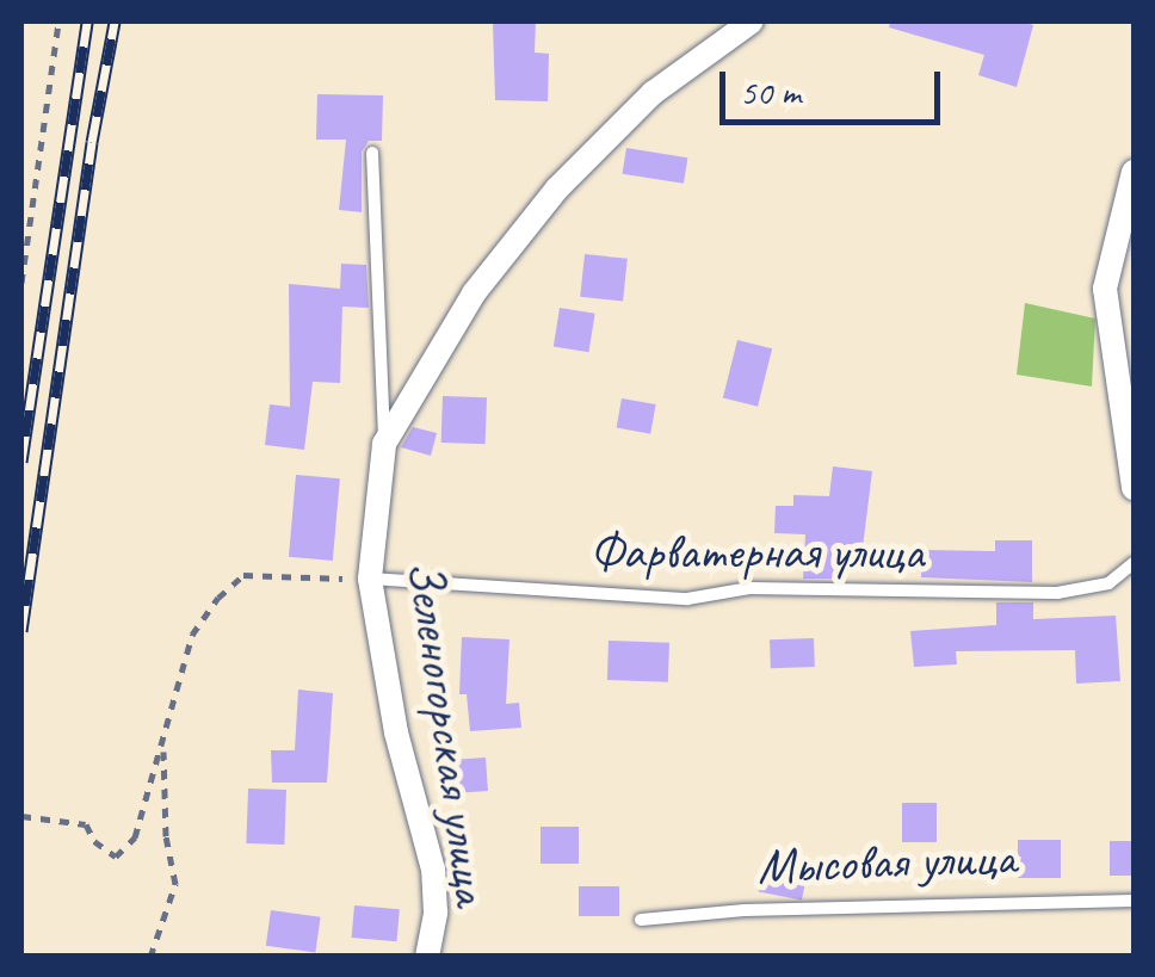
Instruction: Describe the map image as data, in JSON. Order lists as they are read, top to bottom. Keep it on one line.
{"streets":{"street":["Зеленогорская улица"],"lane":["Фарватерная улица","Мысовая улица"]},"crossings":[["Фарватерная улица","Зеленогорская улица"]],"scale_bar":"50 m"}
